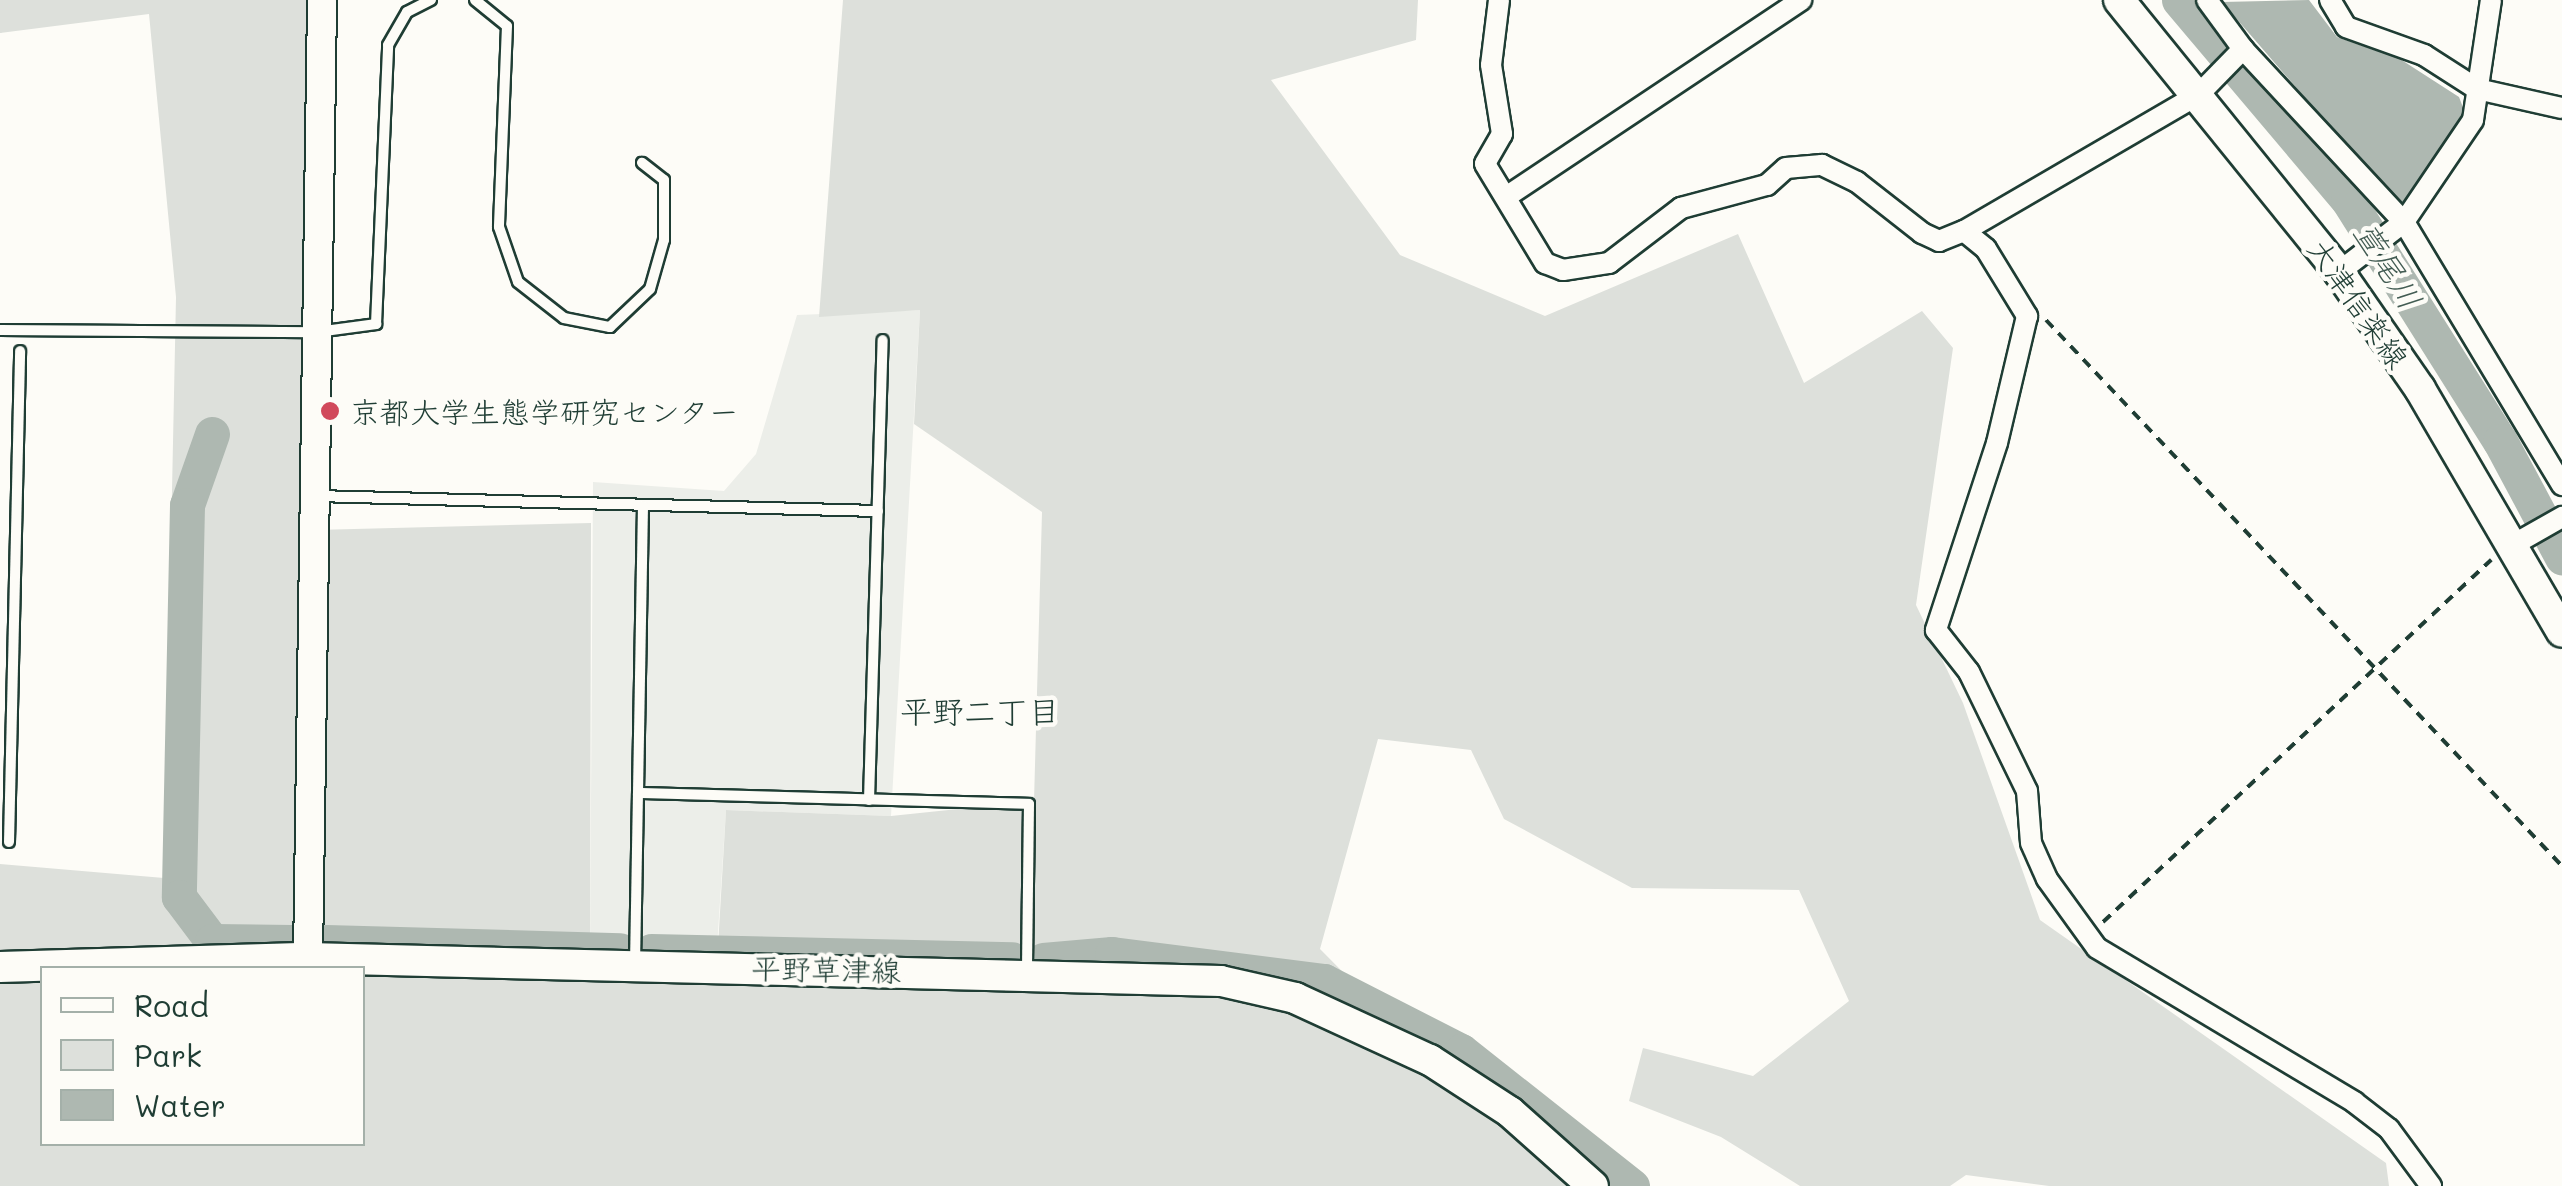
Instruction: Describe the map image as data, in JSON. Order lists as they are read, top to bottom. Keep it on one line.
{"streets":{"main road":["大津信楽線","平野草津線"]},"districts":["平野二丁目"],"water":["萱尾川"],"places":["京都大学生態学研究センター"],"legend":["Road","Park","Water"]}
